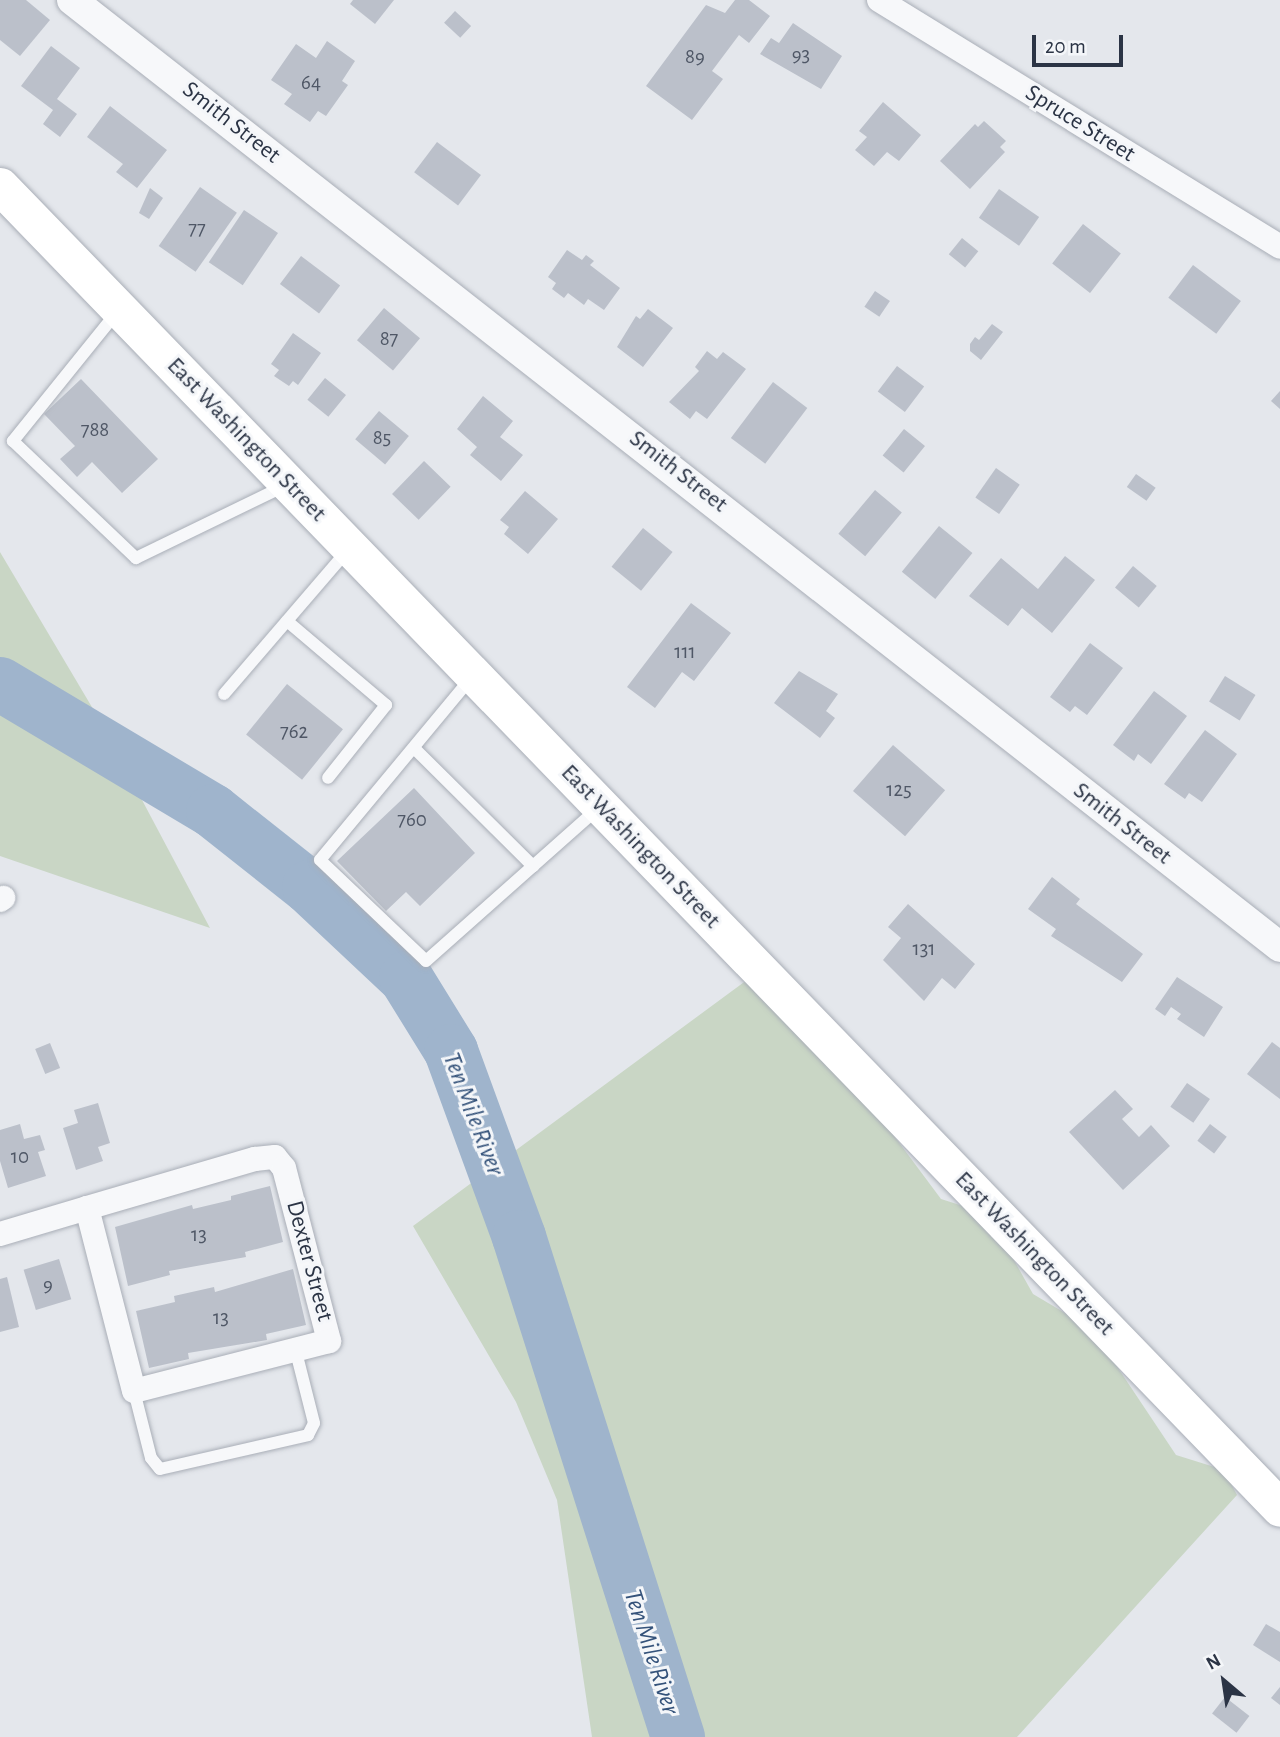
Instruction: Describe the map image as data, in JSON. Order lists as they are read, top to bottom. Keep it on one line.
{"streets":{"main road":["East Washington Street"],"street":["Smith Street","Spruce Street","Dexter Street"]},"water":["Ten Mile River"],"house_numbers":["93","89","64","77","87","788","85","111","762","125","760","131","10","13","9","13"],"scale_bar":"20 m","north":"top left"}
